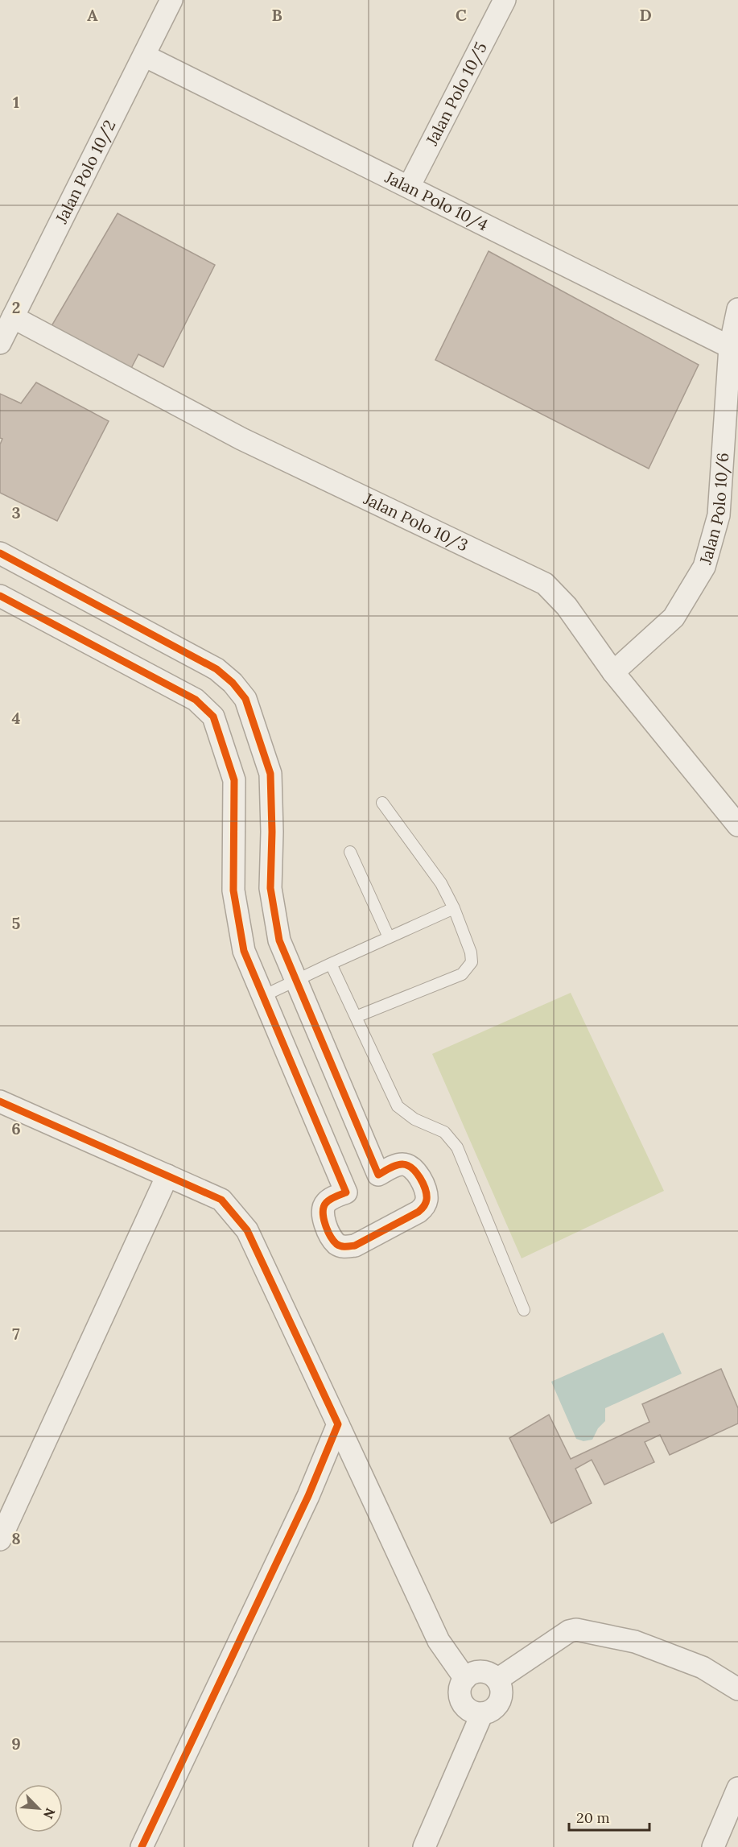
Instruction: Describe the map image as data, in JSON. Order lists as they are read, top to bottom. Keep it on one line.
{"streets":{"street":["Jalan Polo 10/5","Jalan Polo 10/2","Jalan Polo 10/4","Jalan Polo 10/6","Jalan Polo 10/3"]},"crossings":[["Jalan Polo 10/5","Jalan Polo 10/4"],["Jalan Polo 10/2","Jalan Polo 10/4"],["Jalan Polo 10/2","Jalan Polo 10/3"],["Jalan Polo 10/4","Jalan Polo 10/6"],["Jalan Polo 10/6","Jalan Polo 10/3"]],"scale_bar":"20 m","north":"bottom right","grid":{"columns":["A","B","C","D"],"rows":["1","2","3","4","5","6","7","8","9"]}}
